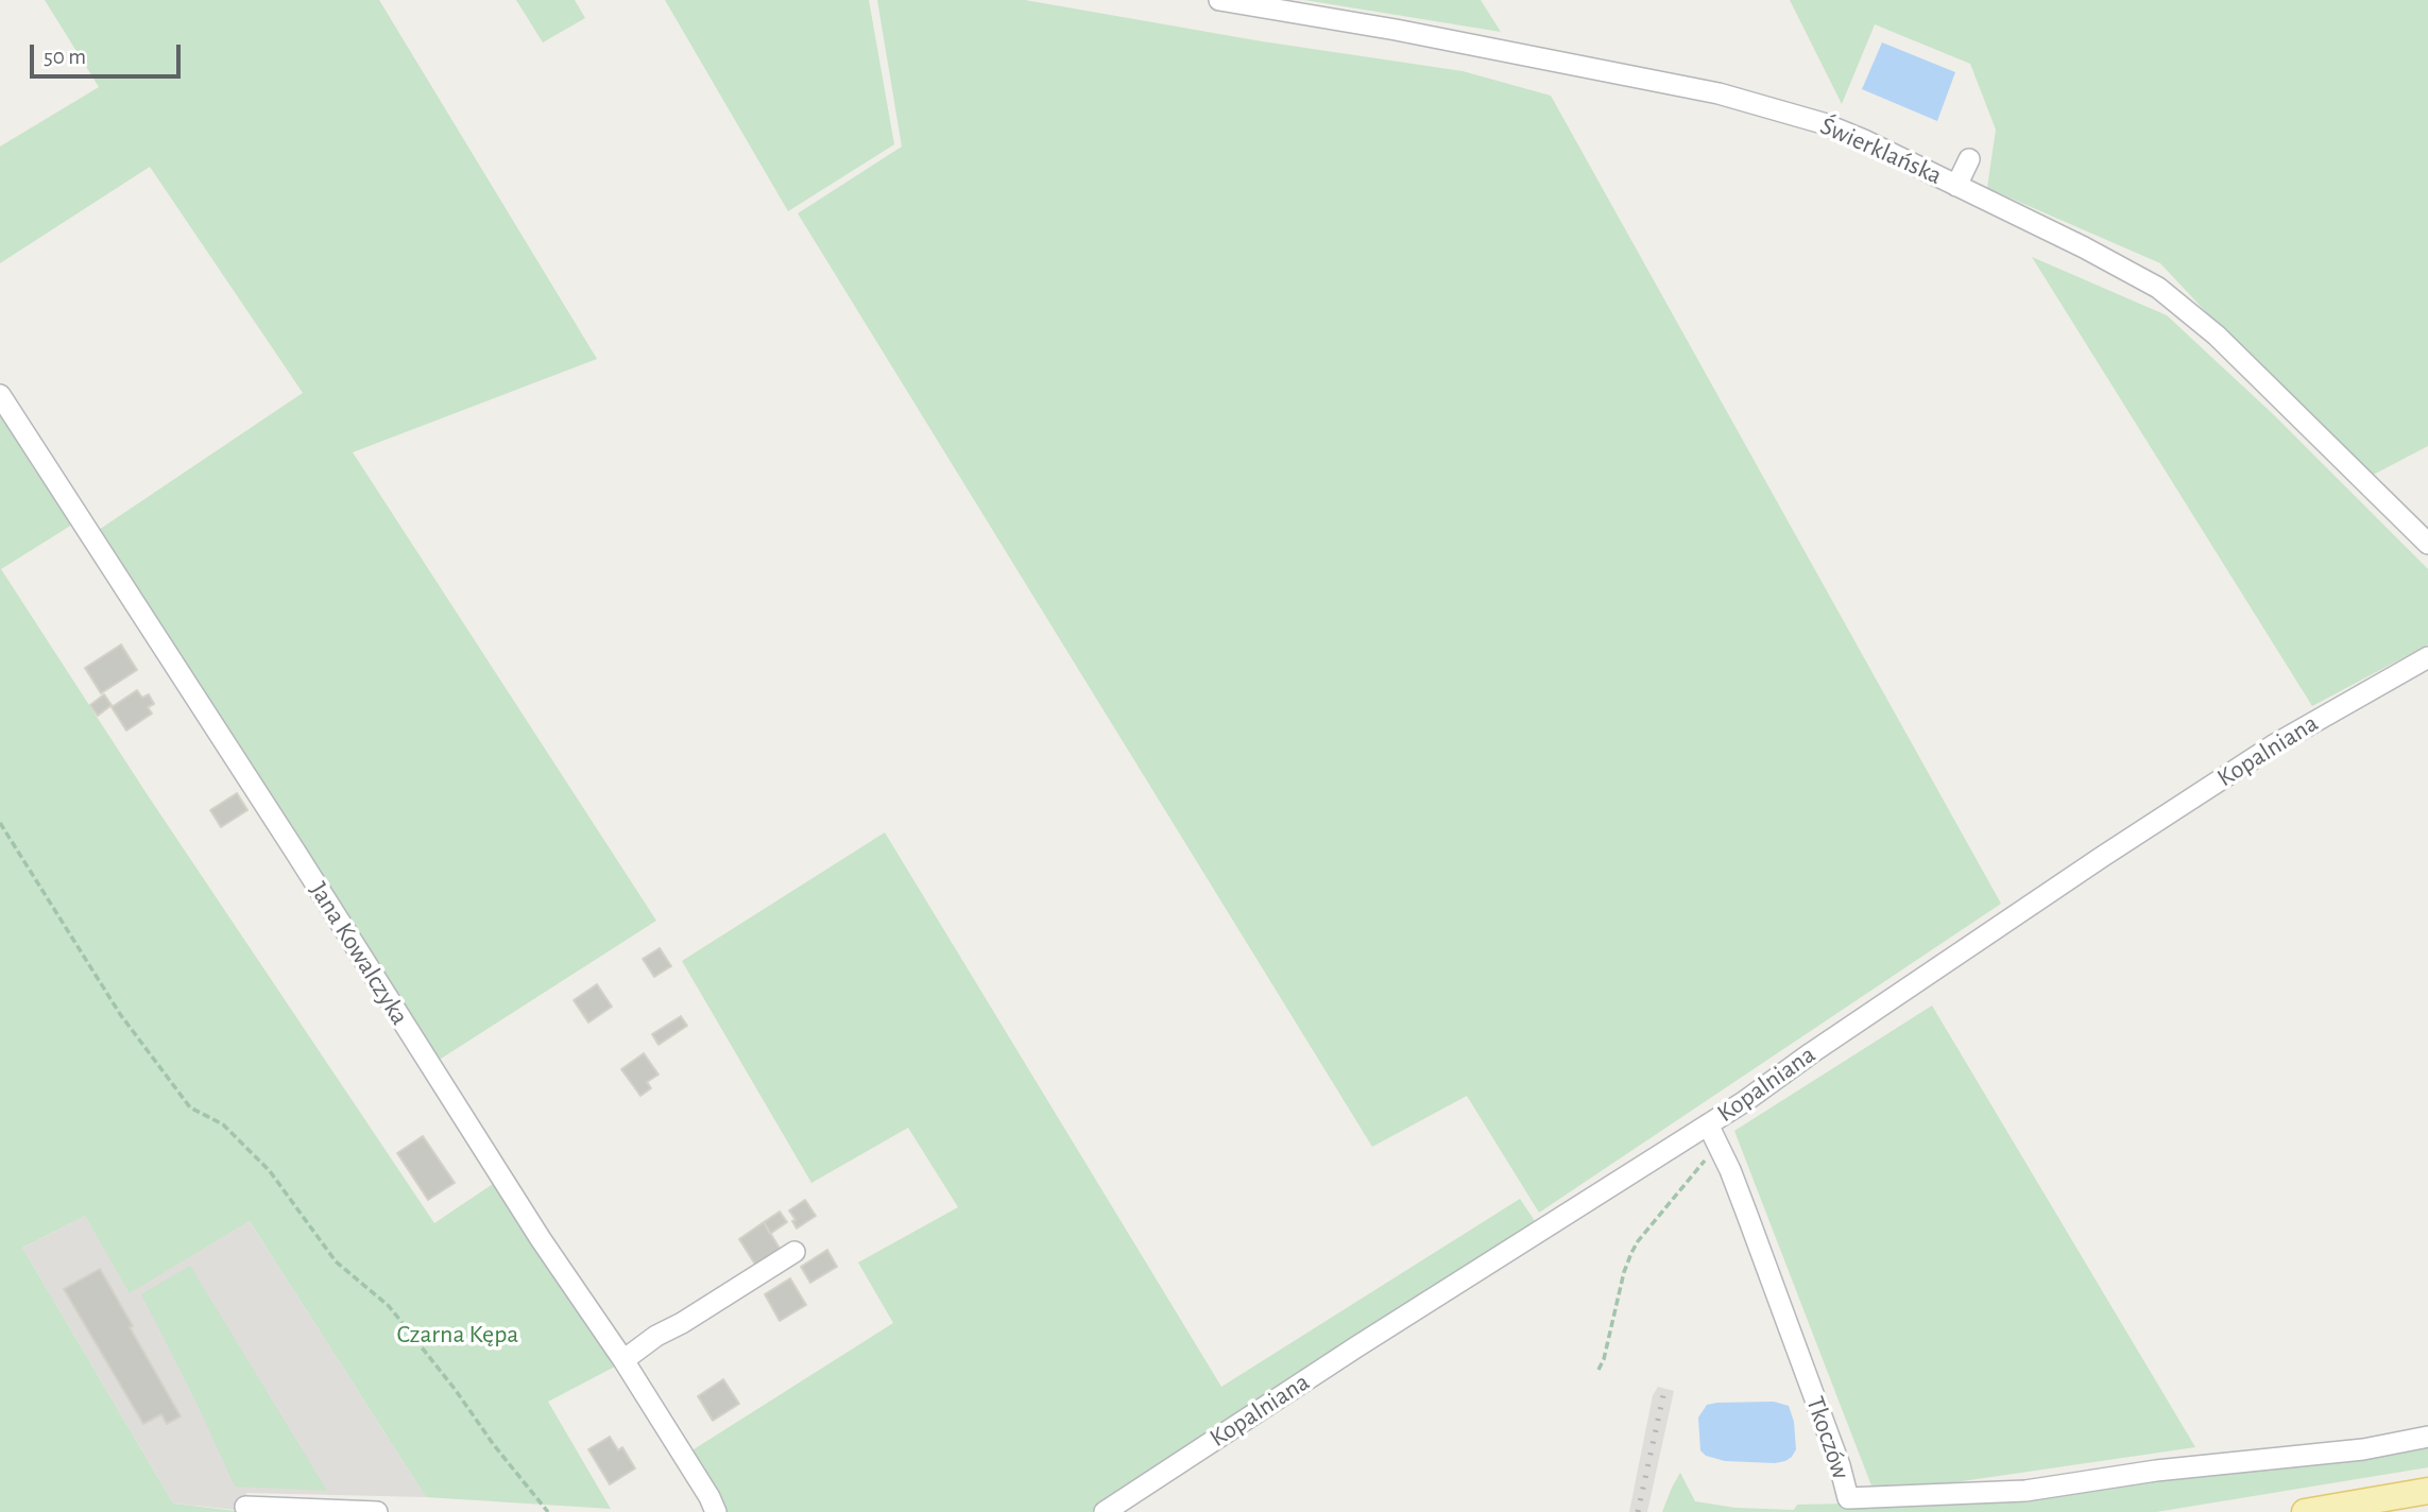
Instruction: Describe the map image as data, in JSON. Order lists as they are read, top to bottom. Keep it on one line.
{"streets":{"street":["Świerklańska","Kopalniana","Jana Kowalczyka","Tkoczów"]},"crossings":[["Kopalniana","Tkoczów"]],"parks":["Czarna Kępa"],"scale_bar":"50 m"}
